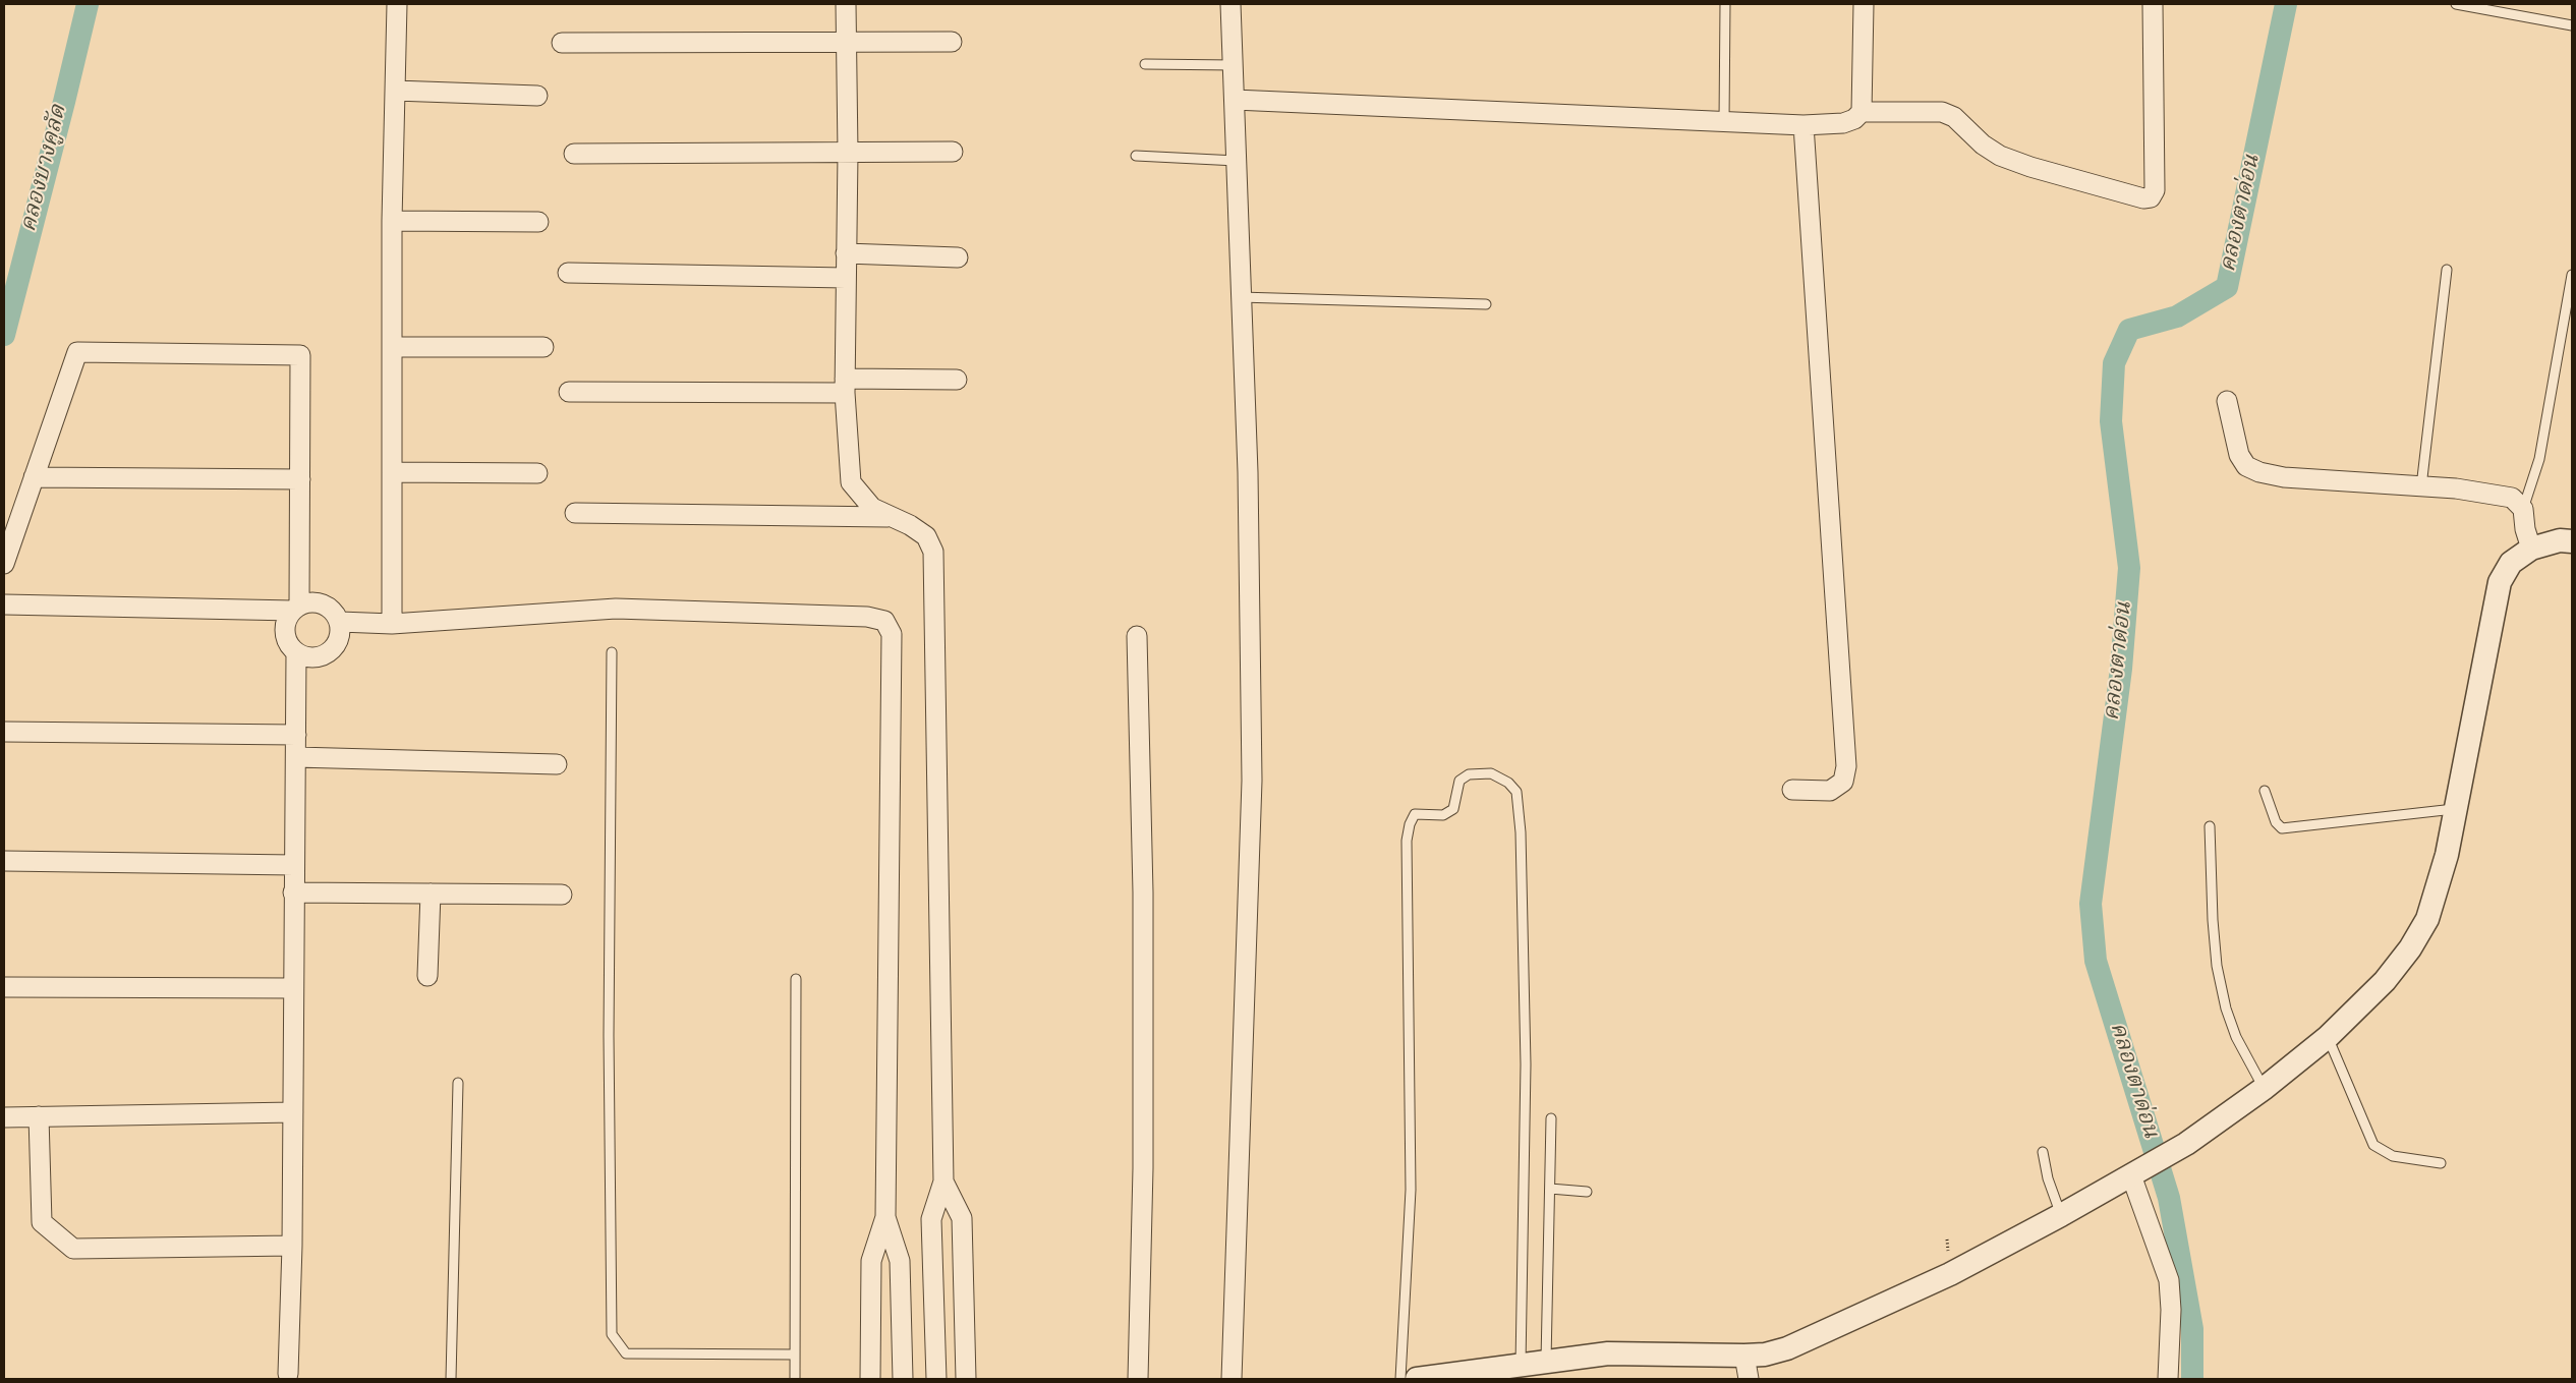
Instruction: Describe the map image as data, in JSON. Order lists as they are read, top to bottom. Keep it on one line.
{"water":["คลองบางคูลัด","คลองตาด่อน"]}
